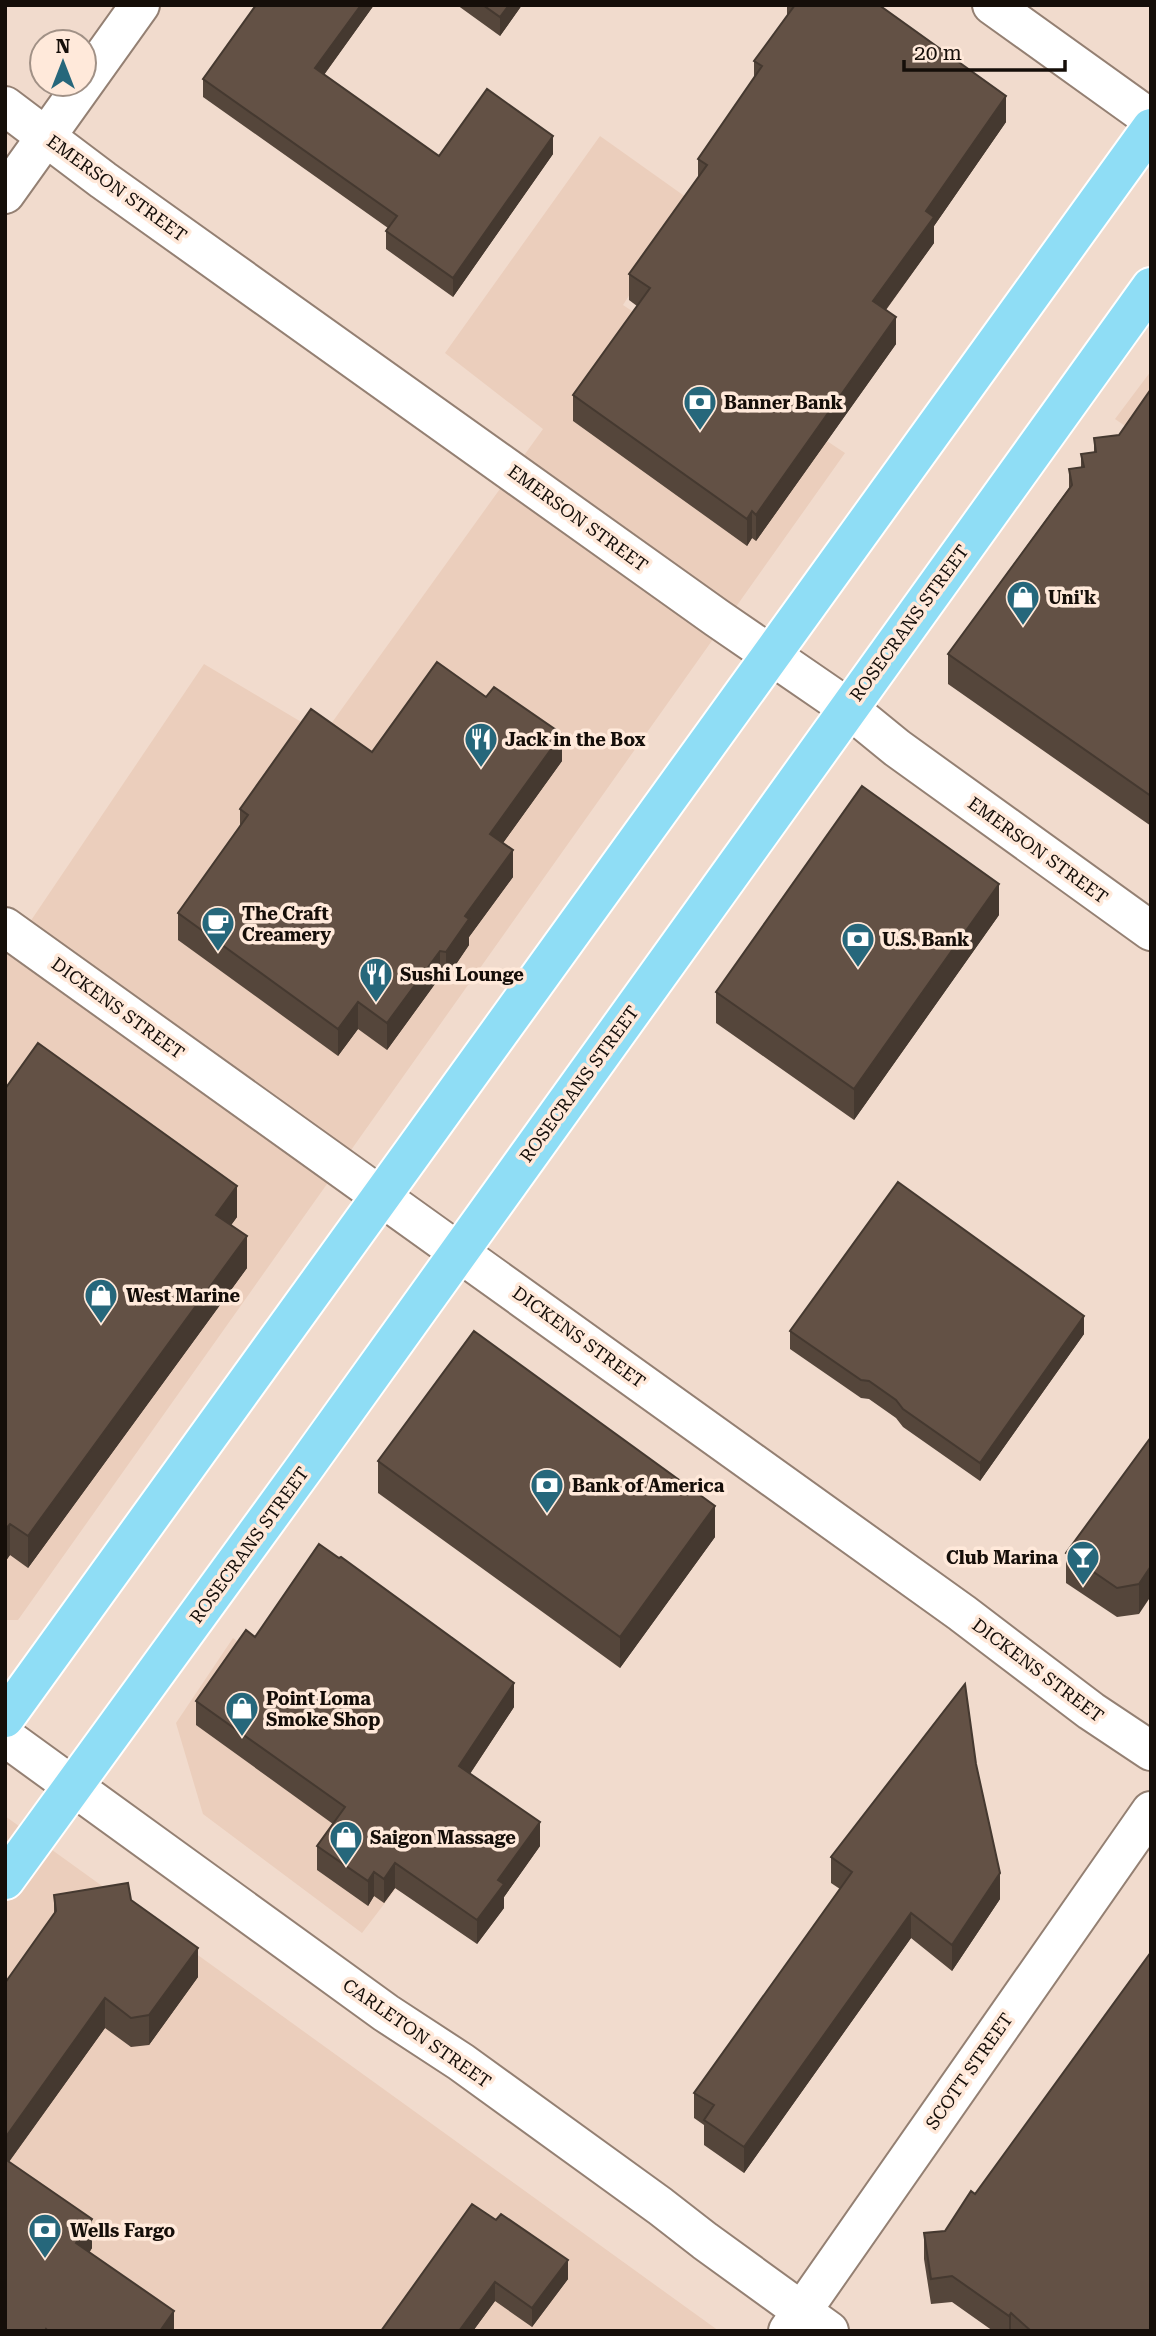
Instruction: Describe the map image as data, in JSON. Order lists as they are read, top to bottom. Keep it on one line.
{"streets":{"main road":["ROSECRANS STREET"],"street":["EMERSON STREET","DICKENS STREET","CARLETON STREET","SCOTT STREET"]},"crossings":[["EMERSON STREET","ROSECRANS STREET"],["ROSECRANS STREET","DICKENS STREET"],["ROSECRANS STREET","CARLETON STREET"],["CARLETON STREET","SCOTT STREET"]],"places":{"bank":["Banner Bank","U.S. Bank","Bank of America","Wells Fargo"],"shop":["Uni'k","West Marine","Point Loma Smoke Shop","Saigon Massage"],"restaurant":["Jack in the Box","Sushi Lounge"],"cafe":["The Craft Creamery"],"bar":["Club Marina"]},"scale_bar":"20 m","north":"top"}
